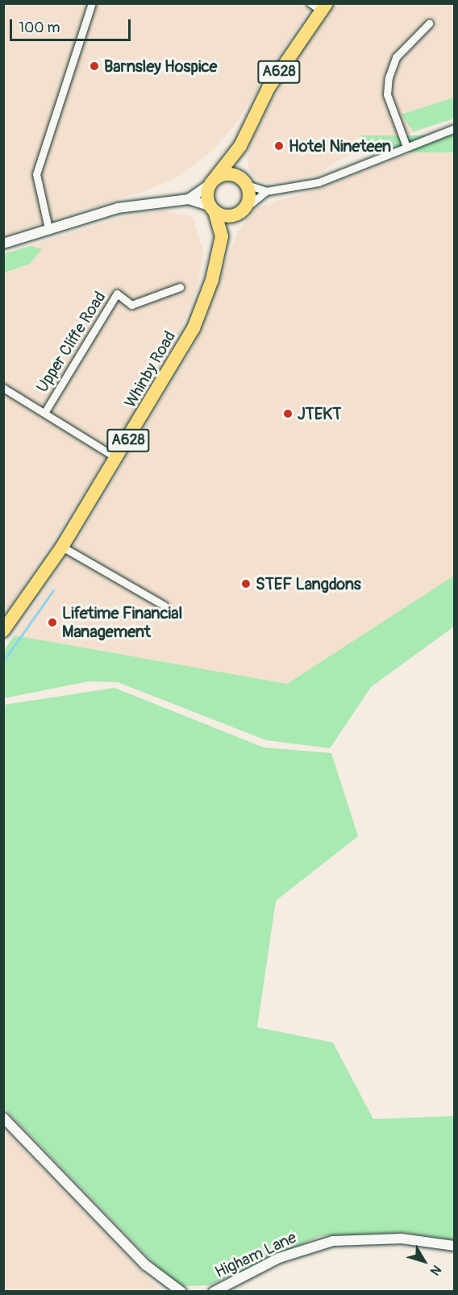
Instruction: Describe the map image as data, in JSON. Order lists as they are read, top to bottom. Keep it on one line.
{"streets":{"highway":["A628","Whinby Road"],"street":["Upper Cliffe Road","Higham Lane"]},"crossings":[["A628","Whinby Road"],["Upper Cliffe Road","Whinby Road"]],"places":["Barnsley Hospice","Hotel Nineteen","JTEKT","STEF Langdons","Lifetime Financial Management"],"scale_bar":"100 m","north":"bottom right"}
